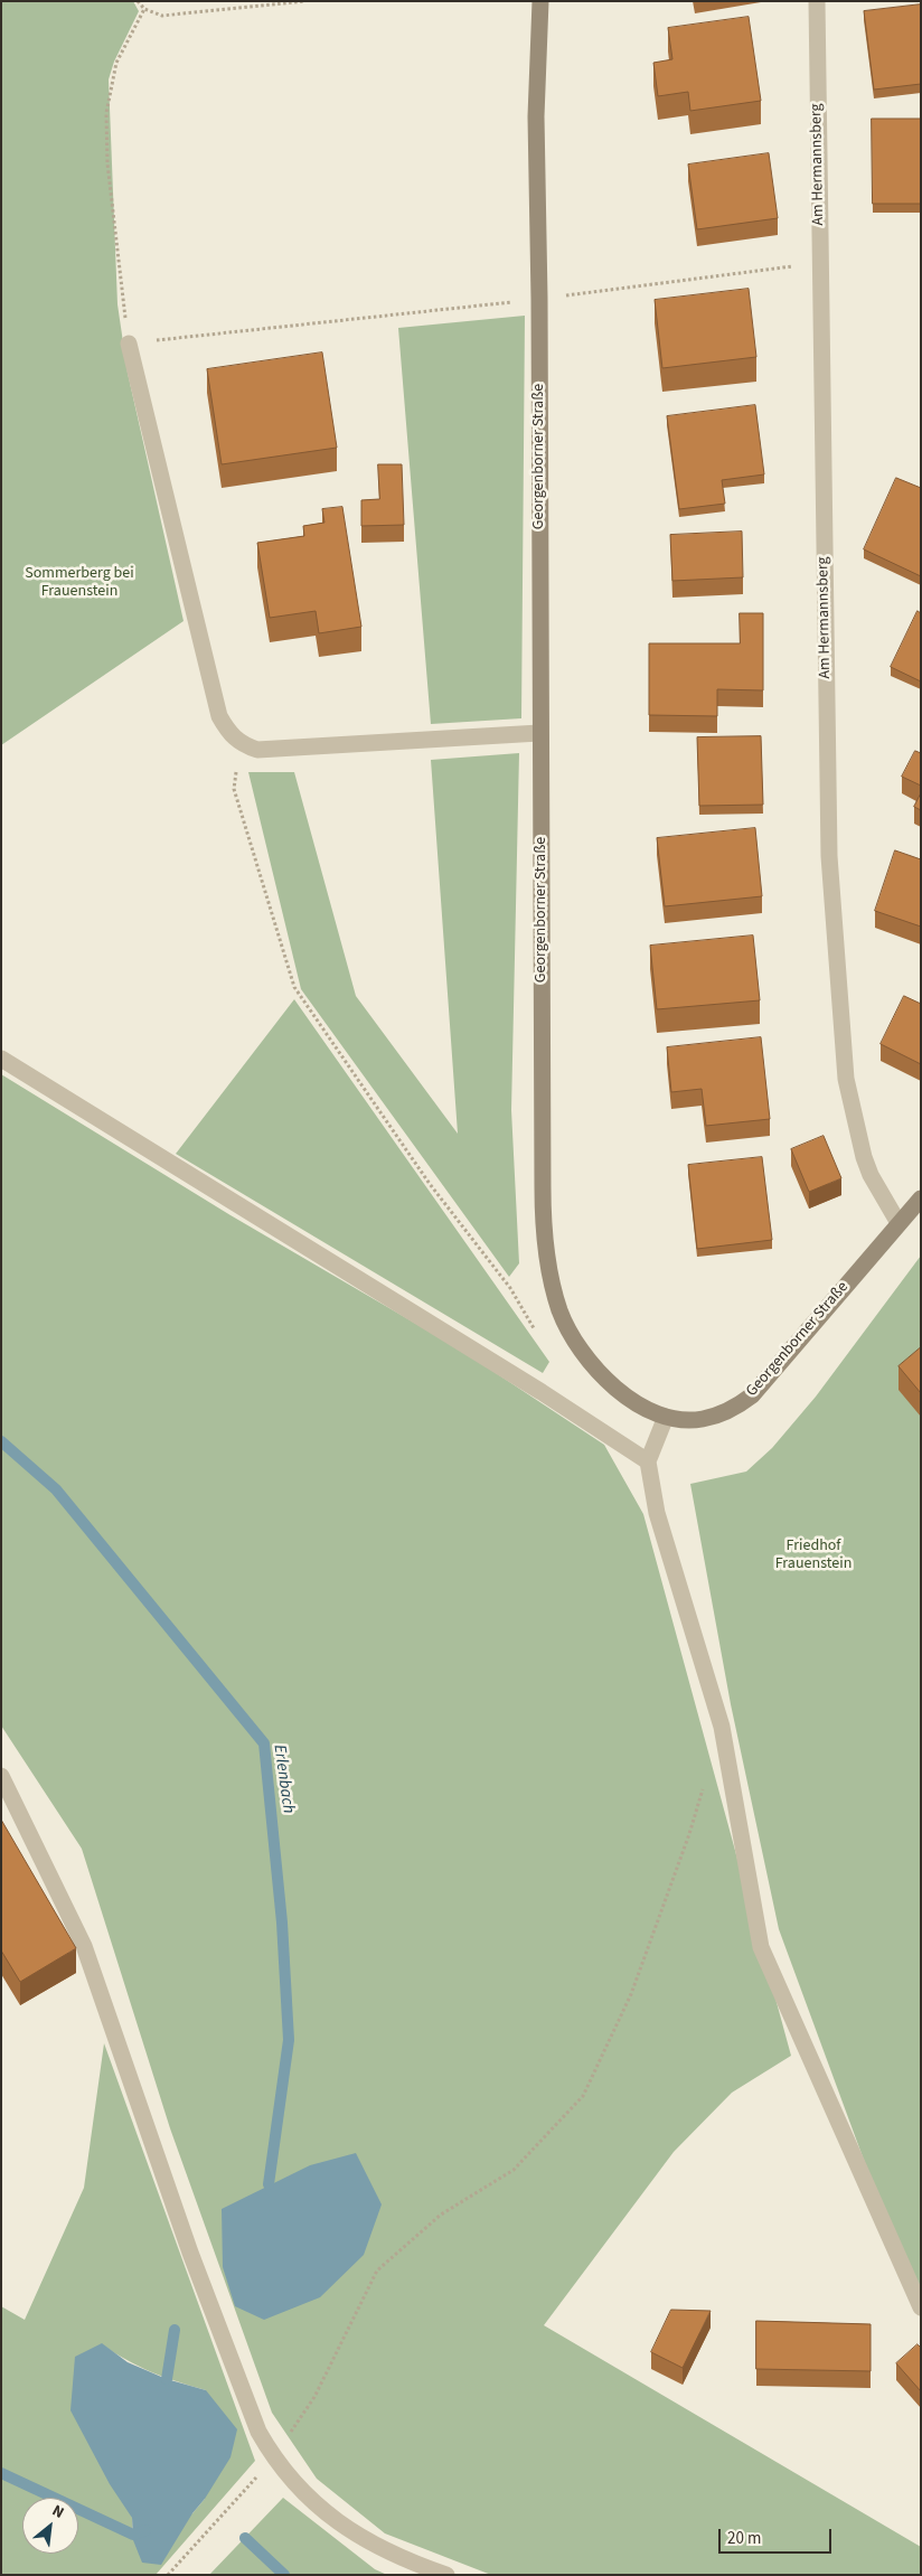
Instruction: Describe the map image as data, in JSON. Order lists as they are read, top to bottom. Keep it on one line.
{"streets":{"main road":["Georgenborner Straße"],"street":["Am Hermannsberg"]},"crossings":[["Am Hermannsberg","Georgenborner Straße"]],"water":["Erlenbach"],"parks":["Sommerberg bei Frauenstein","Friedhof Frauenstein"],"scale_bar":"20 m","north":"top right"}
